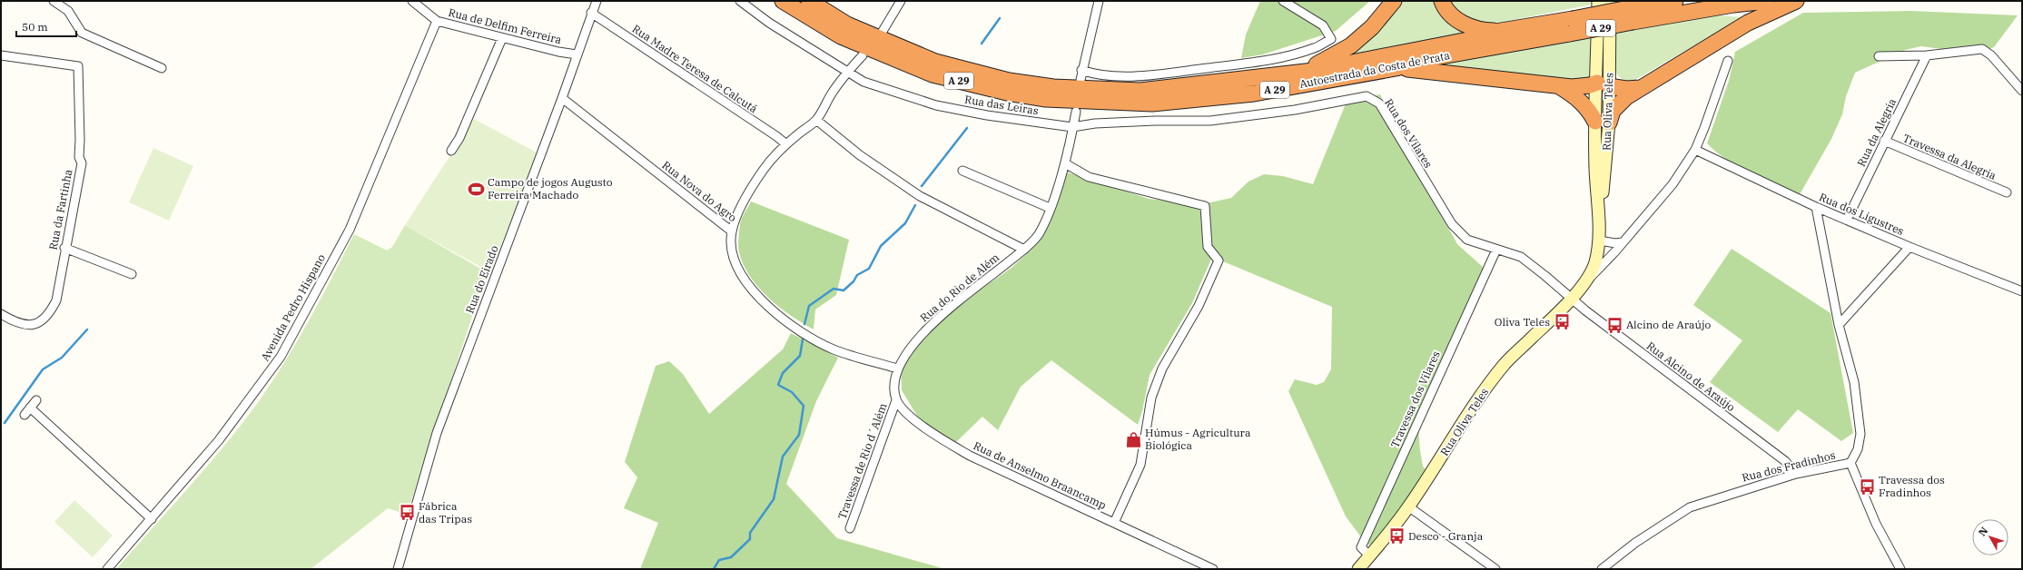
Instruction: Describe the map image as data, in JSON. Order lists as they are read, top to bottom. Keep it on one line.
{"streets":{"highway":["A 29","Autoestrada da Costa de Prata"],"main road":["Rua Oliva Teles"],"street":["Rua de Delfim Ferreira","Rua Madre Teresa de Calcutá","Rua das Leiras","Rua da Alegria","Rua dos Vilares","Travessa da Alegria","Rua Nova do Agro","Rua da Fartinha","Rua dos Ligustres","Rua do Eirado","Rua do Rio de Além","Avenida Pedro Hispano","Rua Alcino de Araújo","Travessa dos Vilares","Travessa de Rio d´Além","Rua dos Fradinhos","Rua de Anselmo Braancamp"]},"crossings":[["Rua de Delfim Ferreira","Rua do Eirado"],["Rua de Delfim Ferreira","Avenida Pedro Hispano"],["Rua Madre Teresa de Calcutá","Rua Nova do Agro"],["Rua Madre Teresa de Calcutá","Rua do Eirado"],["Rua das Leiras","Rua dos Vilares"],["Rua das Leiras","Rua Nova do Agro"],["Rua das Leiras","Rua do Rio de Além"],["Rua Oliva Teles","Rua dos Vilares"],["Rua Oliva Teles","Rua dos Ligustres"],["Rua Oliva Teles","Rua Alcino de Araújo"],["Rua Oliva Teles","Travessa dos Vilares"],["Rua da Alegria","Travessa da Alegria"],["Rua da Alegria","Rua dos Ligustres"],["Rua dos Vilares","Rua do Rio de Além"],["Rua dos Vilares","Rua Alcino de Araújo"],["Rua dos Vilares","Travessa dos Vilares"],["Rua Nova do Agro","Rua do Eirado"],["Rua dos Ligustres","Rua dos Fradinhos"],["Rua Alcino de Araújo","Rua dos Fradinhos"],["Travessa de Rio d´Além","Rua de Anselmo Braancamp"]],"places":{"sports":["Campo de jogos Augusto Ferreira Machado"],"bus stop":["Oliva Teles","Alcino de Araújo","Travessa dos Fradinhos","Fábrica das Tripas","Desco - Granja"],"shop":["Húmus - Agricultura Biológica"]},"scale_bar":"50 m","north":"top left"}
